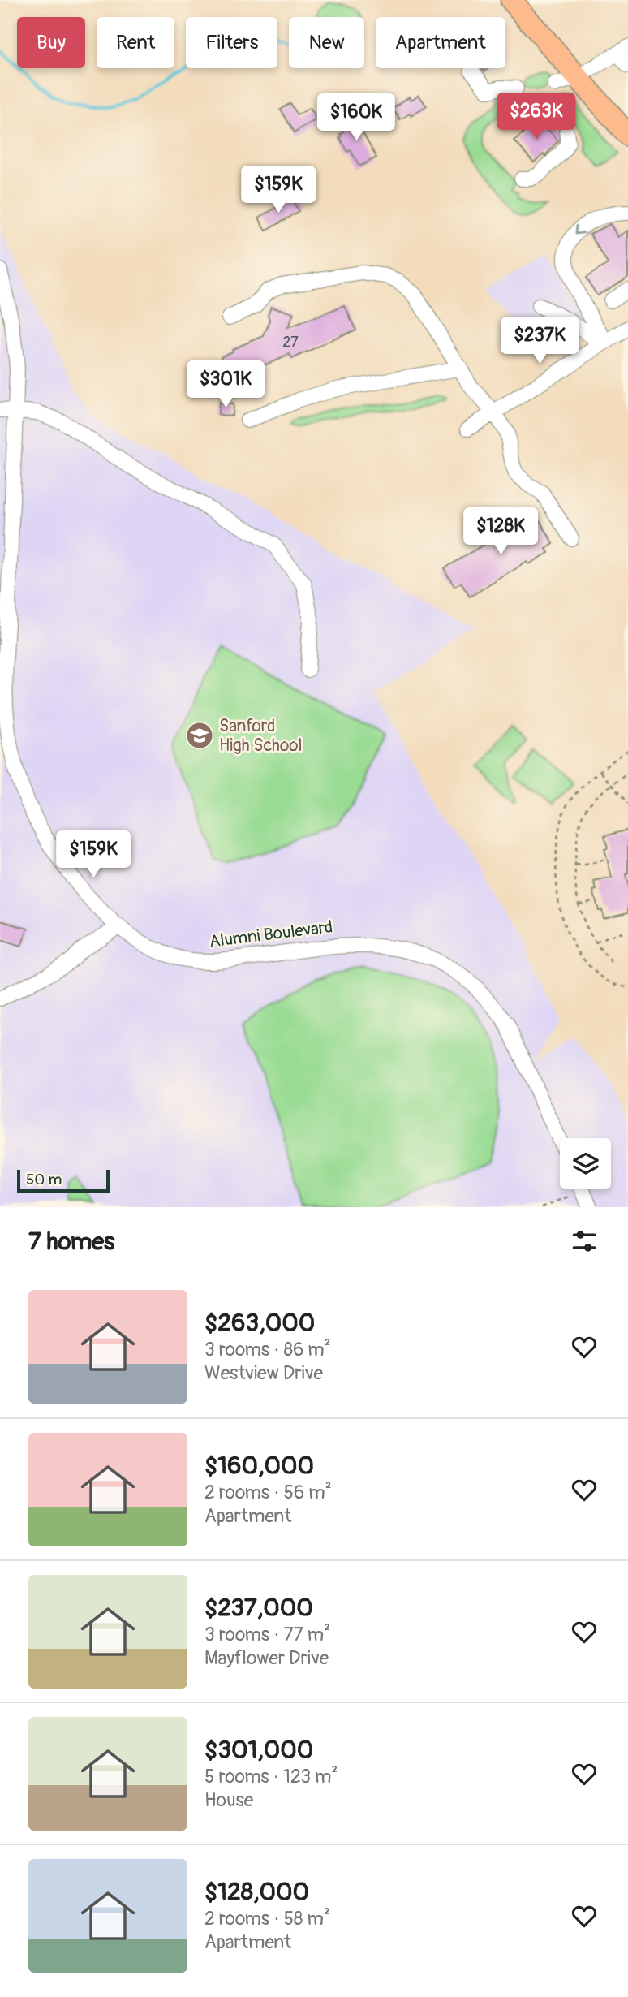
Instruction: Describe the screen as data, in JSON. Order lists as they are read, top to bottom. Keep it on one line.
{"streets":{"street":["Alumni Boulevard"]},"places":{"school or university":["Sanford High School"]},"house_numbers":["27"],"scale_bar":"50 m","page":{"chip":["Buy","Rent","Filters","New","Apartment"],"price":["$263K","$160K","$159K","$237K","$301K","$128K","$159K"],"scale":"50 m","heading":"7 homes","list":[{"name":"$263,000","note":"3 rooms · 86 m² · Westview Drive"},{"name":"$160,000","note":"2 rooms · 56 m² · Apartment"},{"name":"$237,000","note":"3 rooms · 77 m² · Mayflower Drive"},{"name":"$301,000","note":"5 rooms · 123 m² · House"},{"name":"$128,000","note":"2 rooms · 58 m² · Apartment"}]}}
